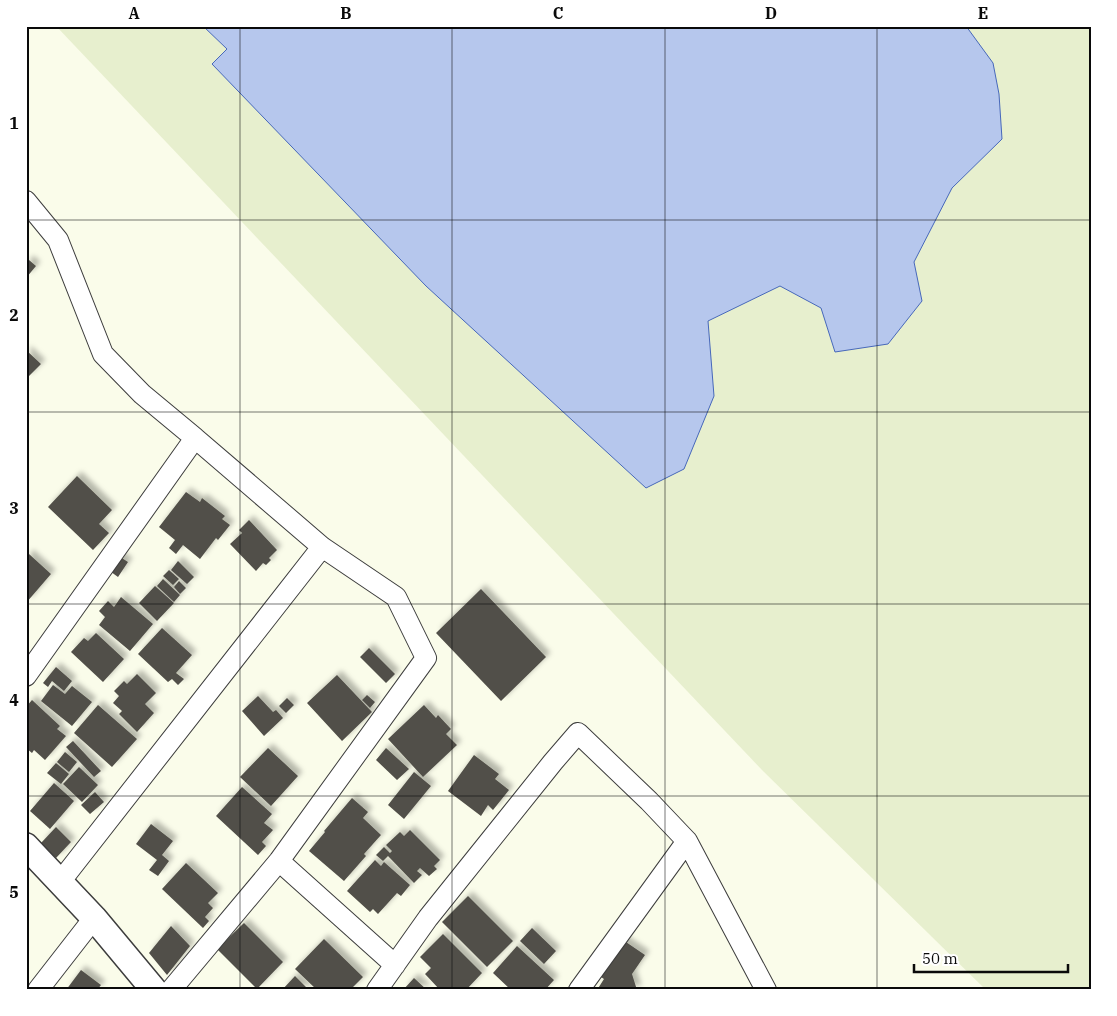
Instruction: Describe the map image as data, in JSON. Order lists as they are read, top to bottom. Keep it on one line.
{"scale_bar":"50 m","grid":{"columns":["A","B","C","D","E"],"rows":["1","2","3","4","5"]}}
